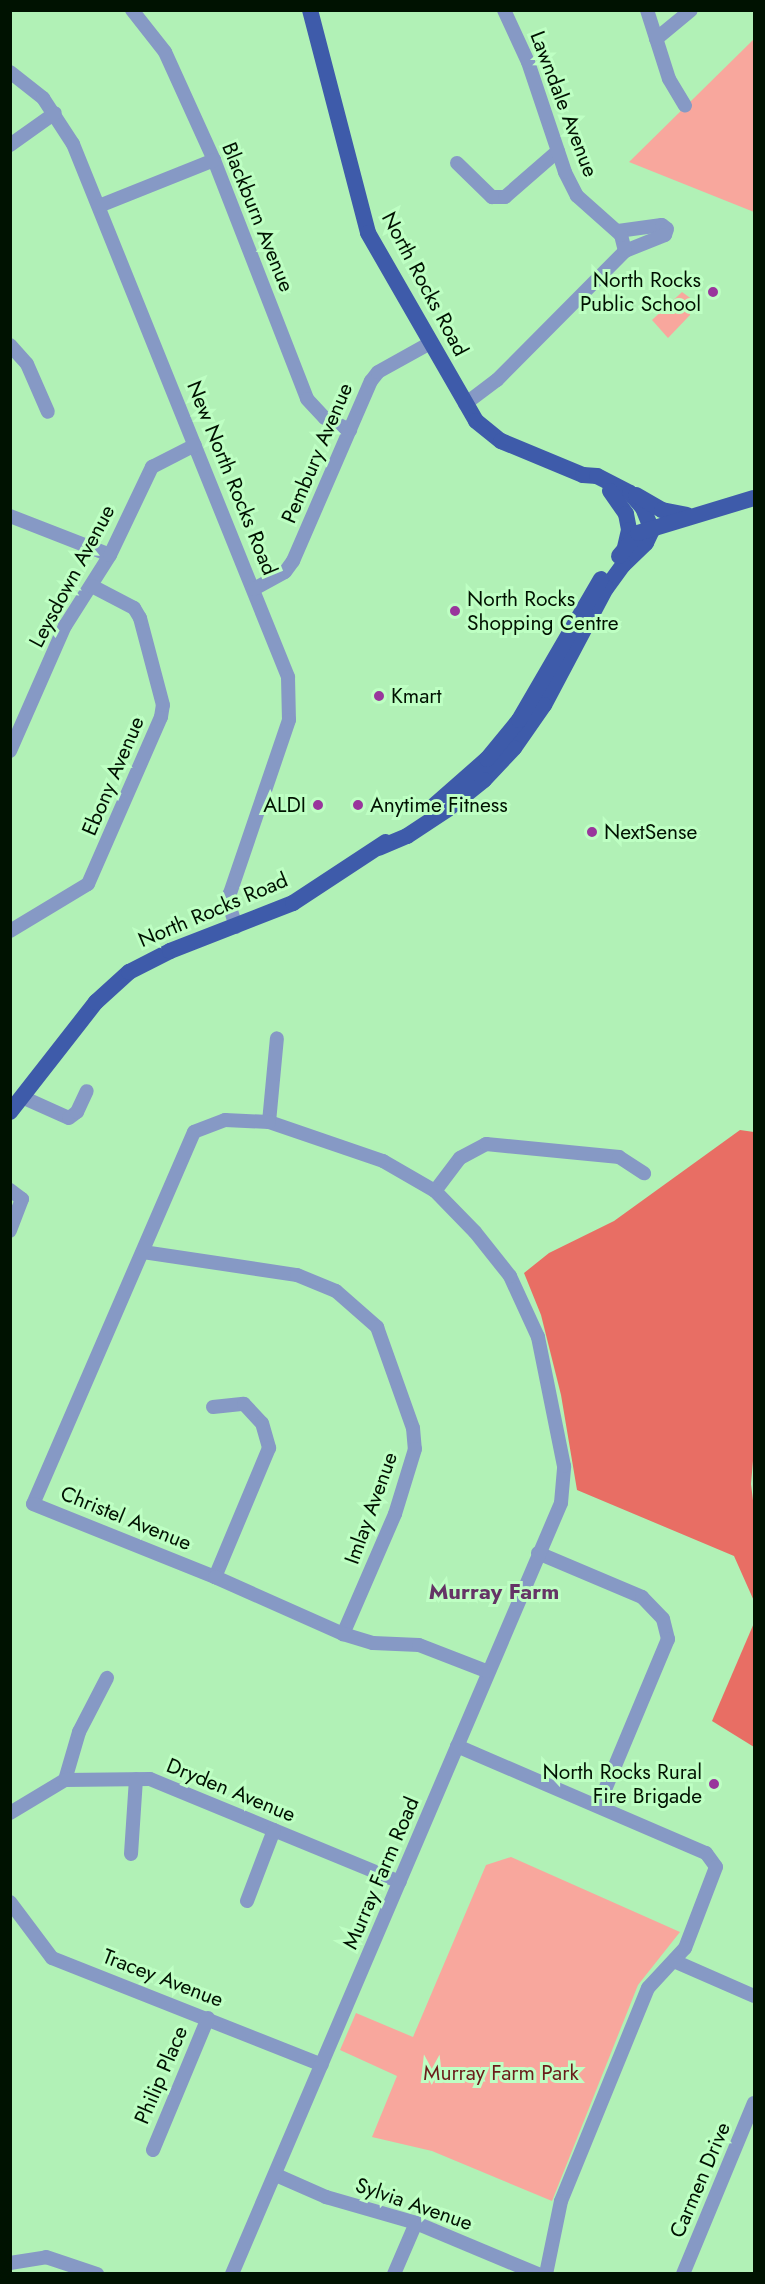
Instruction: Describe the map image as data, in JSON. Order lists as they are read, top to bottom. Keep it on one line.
{"streets":{"main road":["North Rocks Road"],"street":["Lawndale Avenue","Blackburn Avenue","Pembury Avenue","New North Rocks Road","Leysdown Avenue","Ebony Avenue","Imlay Avenue","Christel Avenue","Dryden Avenue","Murray Farm Road","Tracey Avenue","Philip Place","Carmen Drive","Sylvia Avenue"]},"crossings":[["Blackburn Avenue","Pembury Avenue"],["North Rocks Road","Pembury Avenue"],["North Rocks Road","New North Rocks Road"],["Pembury Avenue","New North Rocks Road"],["New North Rocks Road","Leysdown Avenue"],["Leysdown Avenue","Ebony Avenue"],["Imlay Avenue","Christel Avenue"],["Christel Avenue","Murray Farm Road"],["Dryden Avenue","Murray Farm Road"],["Murray Farm Road","Tracey Avenue"],["Murray Farm Road","Sylvia Avenue"],["Tracey Avenue","Philip Place"]],"districts":["Murray Farm"],"parks":["Murray Farm Park"],"places":["North Rocks Public School","North Rocks Shopping Centre","Kmart","ALDI","Anytime Fitness","NextSense","North Rocks Rural Fire Brigade"]}
